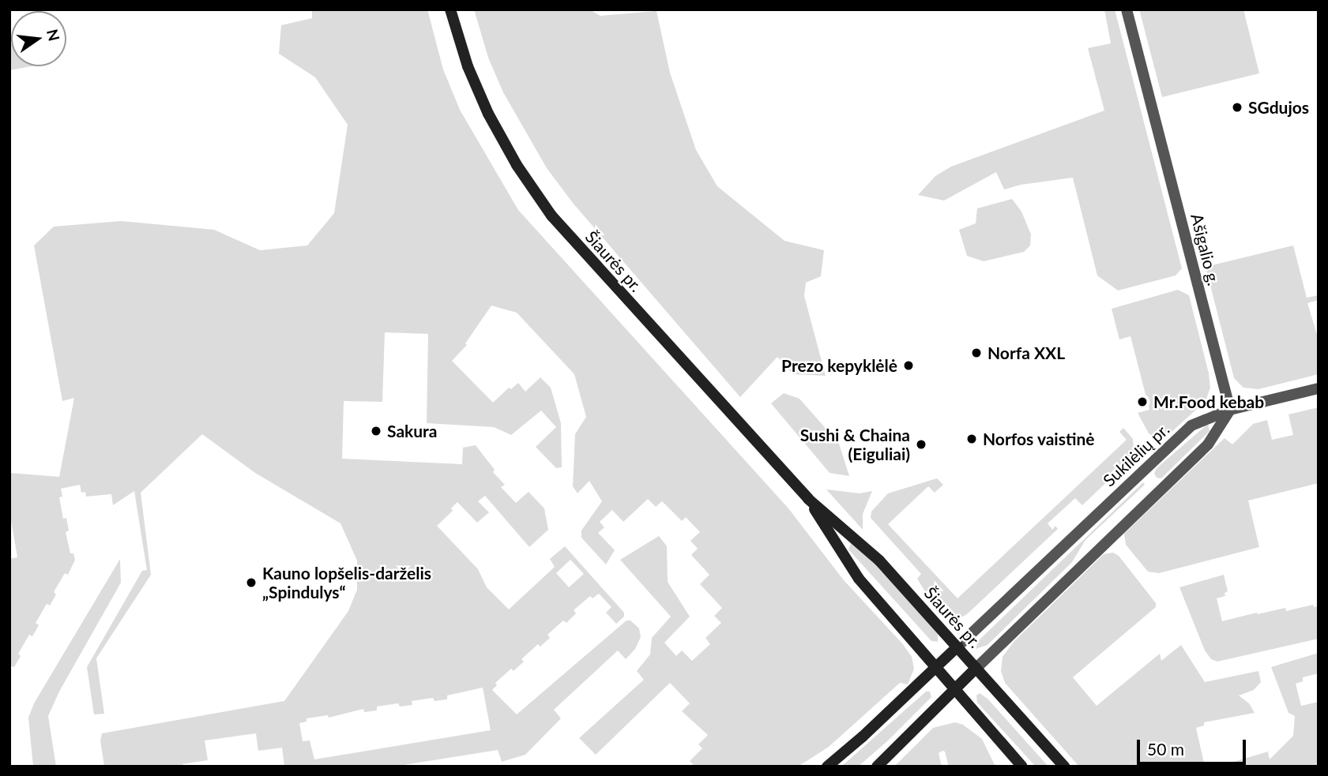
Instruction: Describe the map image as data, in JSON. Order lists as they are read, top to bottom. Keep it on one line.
{"streets":{"main road":["Šiaurės pr.","Sukilėlių pr."],"street":["Ašigalio g."]},"crossings":[["Ašigalio g.","Sukilėlių pr."],["Šiaurės pr.","Sukilėlių pr."]],"places":["SGdujos","Norfa XXL","Prezo kepyklėlė","Mr.Food kebab","Sakura","Norfos vaistinė","Sushi & Chaina (Eiguliai)","Kauno lopšelis-darželis „Spindulys“"],"scale_bar":"50 m","north":"right"}
